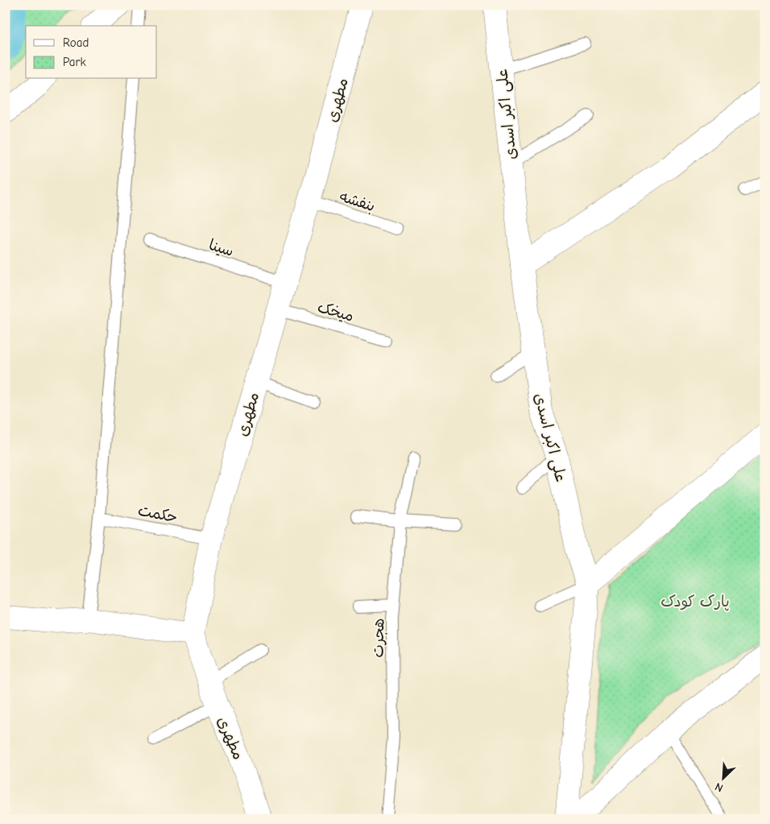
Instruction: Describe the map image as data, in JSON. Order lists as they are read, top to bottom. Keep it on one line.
{"streets":{"street":["مطهری","علی اکبر اسدی"],"lane":["بنفشه","سینا","میخک","حکمت","هجرت"]},"crossings":[["مطهری","بنفشه"],["مطهری","سینا"],["مطهری","میخک"],["مطهری","حکمت"]],"parks":["پارک کودک"],"legend":["Road","Park"],"north":"bottom left"}
